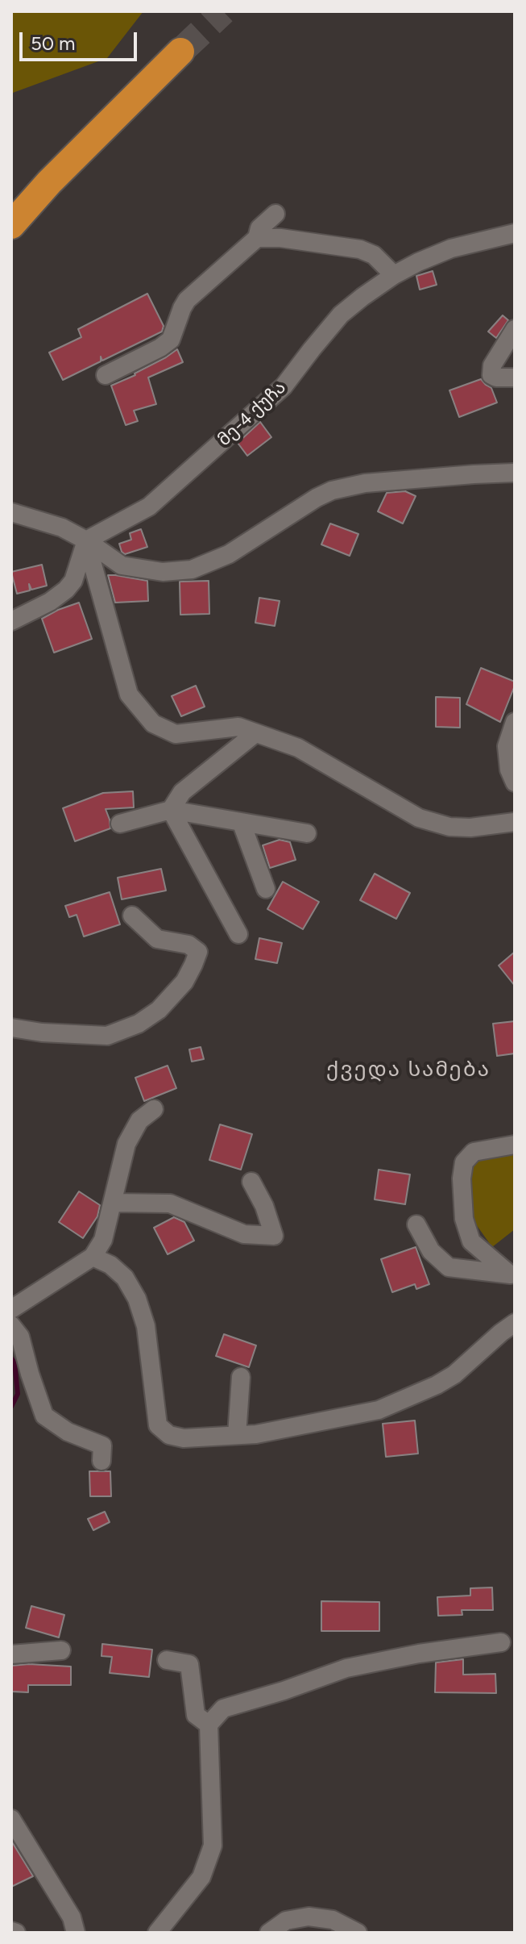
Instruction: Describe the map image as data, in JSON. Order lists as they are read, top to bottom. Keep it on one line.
{"streets":{"street":["მე-4 ქუჩა"]},"districts":["ქვედა სამება"],"scale_bar":"50 m"}
